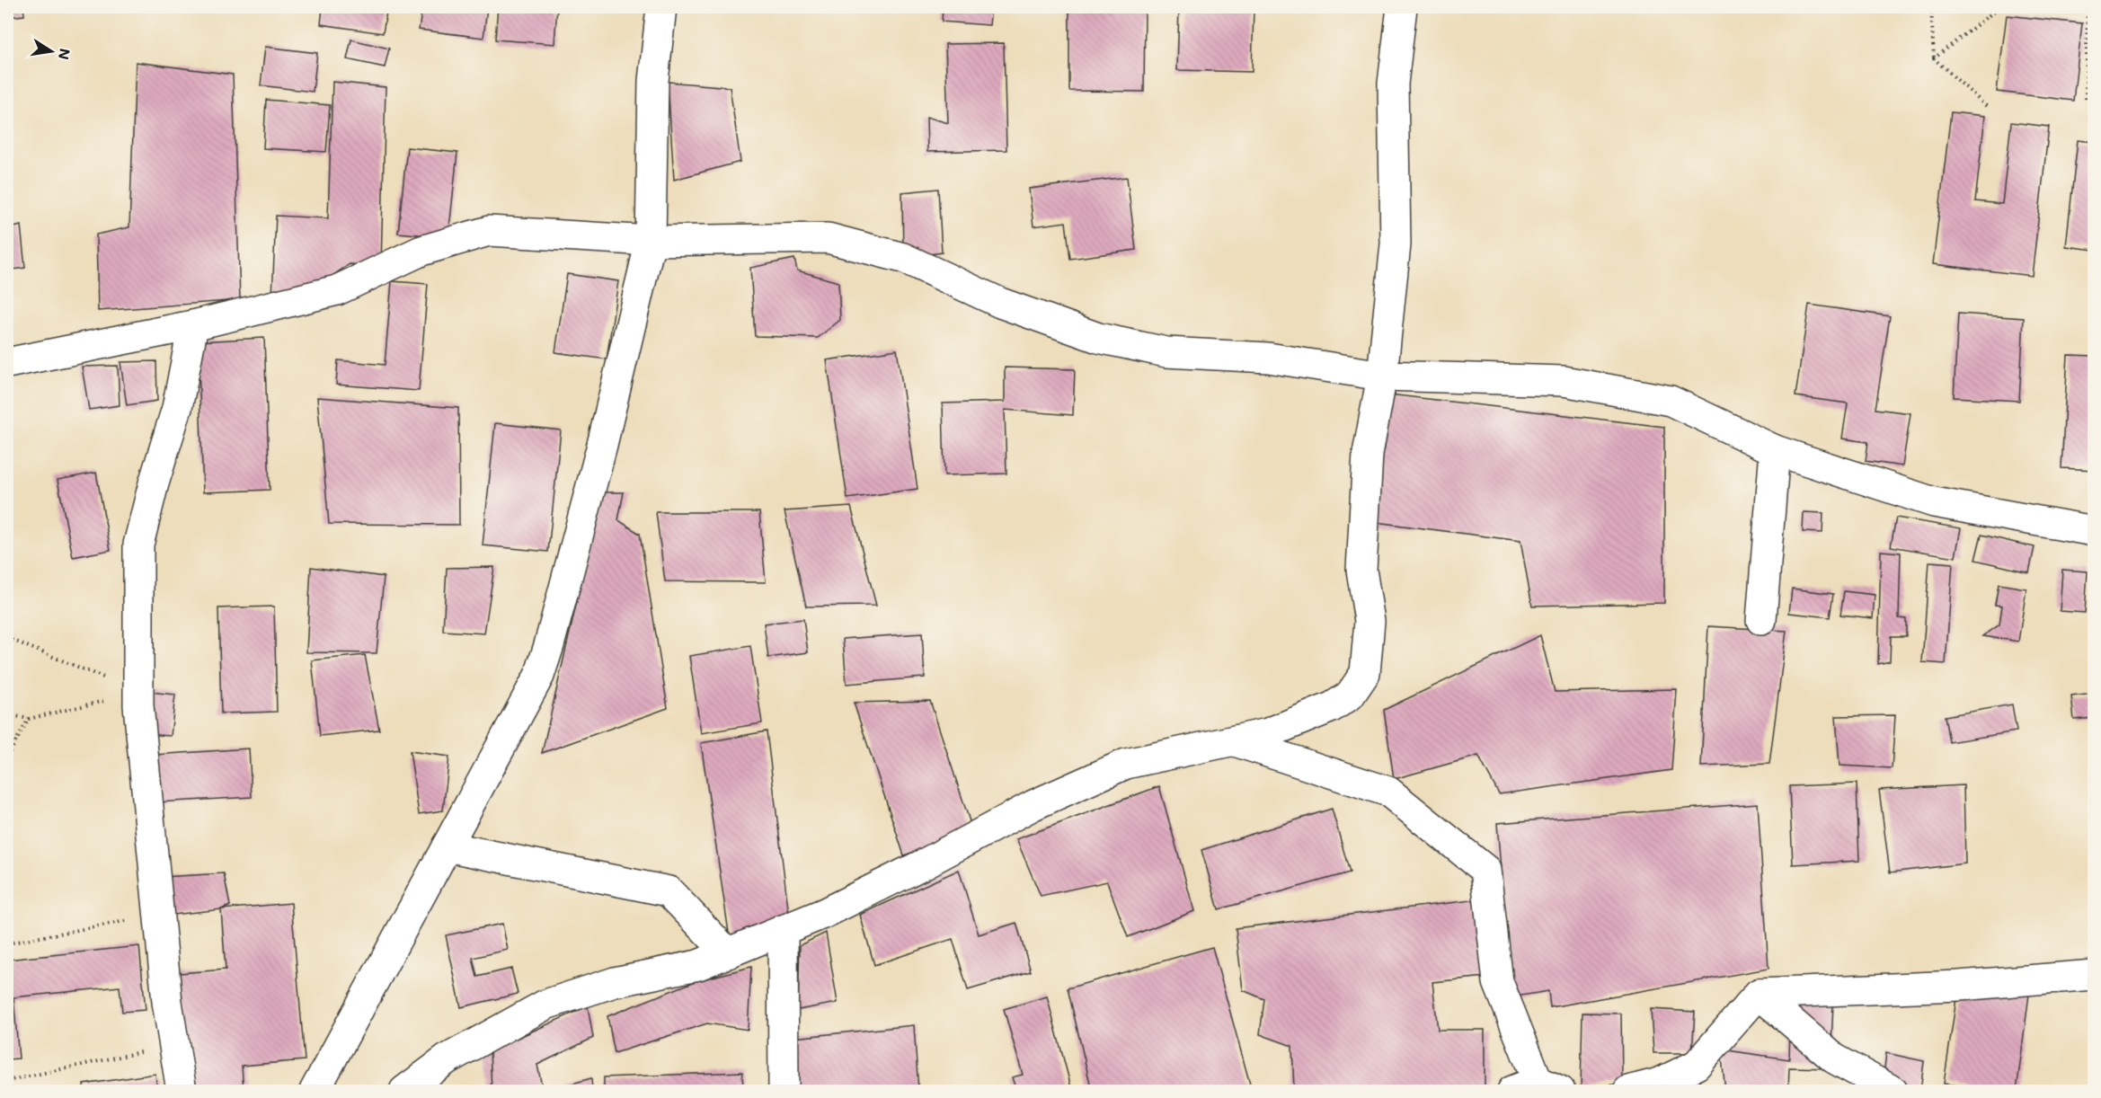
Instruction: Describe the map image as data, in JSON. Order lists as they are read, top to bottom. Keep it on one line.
{"north":"right"}
